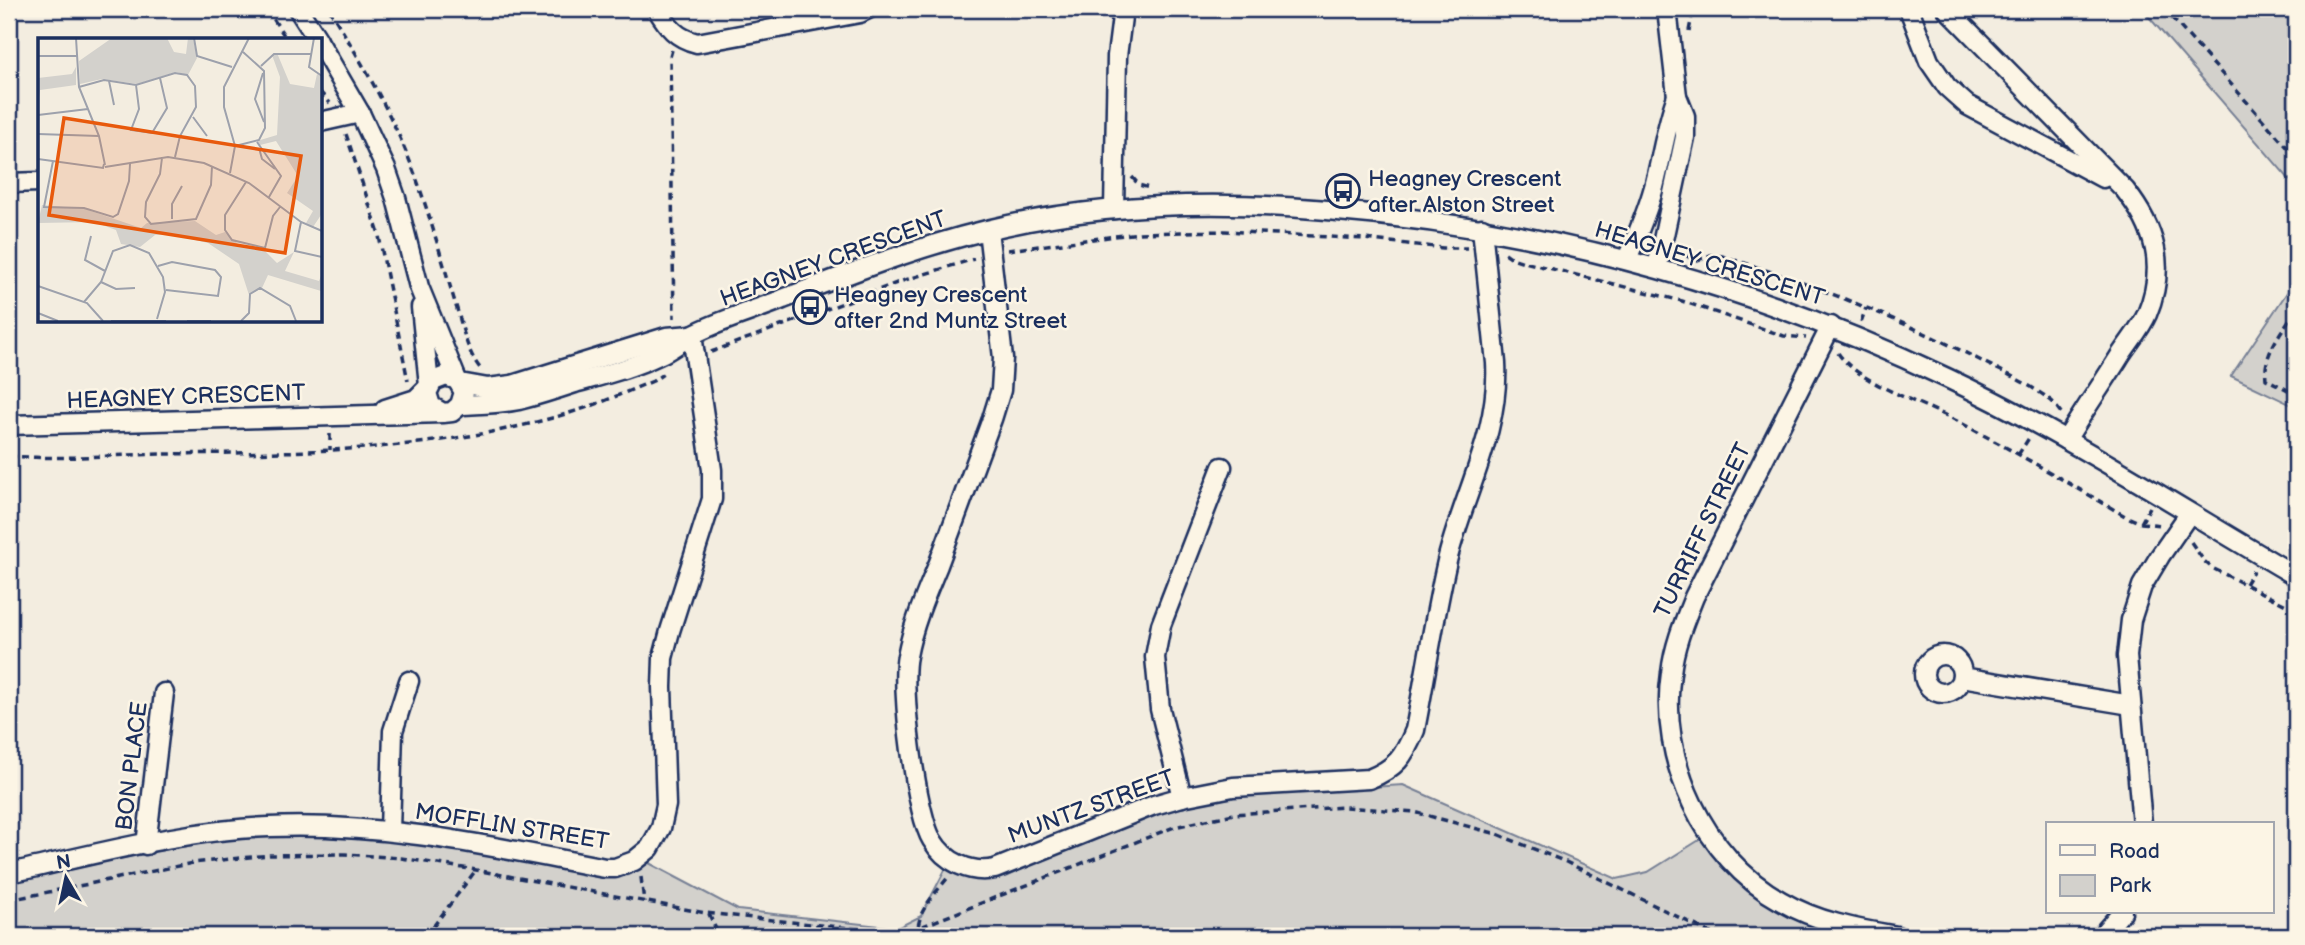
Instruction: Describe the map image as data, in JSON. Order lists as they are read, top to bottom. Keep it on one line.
{"streets":{"street":["HEAGNEY CRESCENT","TURRIFF STREET","BON PLACE","MUNTZ STREET","MOFFLIN STREET"]},"crossings":[["HEAGNEY CRESCENT","TURRIFF STREET"],["HEAGNEY CRESCENT","MUNTZ STREET"],["HEAGNEY CRESCENT","MOFFLIN STREET"],["BON PLACE","MOFFLIN STREET"]],"places":{"bus stop":["Heagney Crescent after Alston Street","Heagney Crescent after 2nd Muntz Street"]},"legend":["Road","Park"],"north":"top"}
